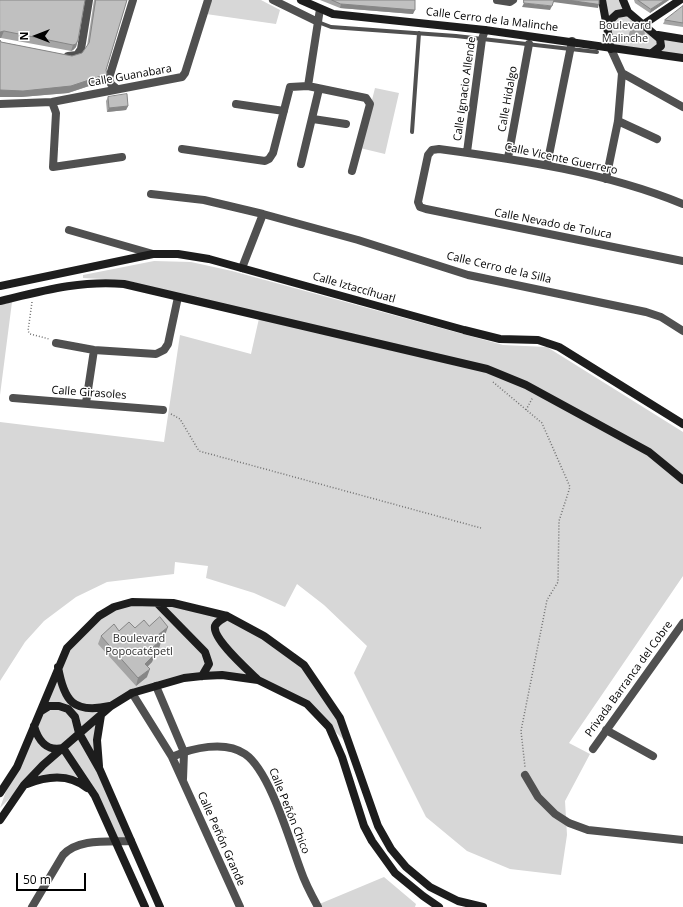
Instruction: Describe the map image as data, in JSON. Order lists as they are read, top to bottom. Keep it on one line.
{"streets":{"street":["Calle Cerro de la Malinche","Calle Guanabara","Calle Ignacio Allende","Calle Hidalgo","Calle Vicente Guerrero","Calle Nevado de Toluca","Calle Cerro de la Silla","Calle Iztaccíhuatl","Calle Girasoles","Privada Barranca del Cobre","Calle Peñón Chico","Calle Peñón Grande"]},"crossings":[["Calle Cerro de la Malinche","Calle Ignacio Allende"],["Calle Cerro de la Malinche","Calle Hidalgo"],["Calle Ignacio Allende","Calle Vicente Guerrero"],["Calle Hidalgo","Calle Vicente Guerrero"],["Calle Vicente Guerrero","Calle Nevado de Toluca"],["Calle Peñón Chico","Calle Peñón Grande"]],"parks":["Boulevard Malinche","Boulevard Popocatépetl"],"scale_bar":"50 m","north":"left"}
